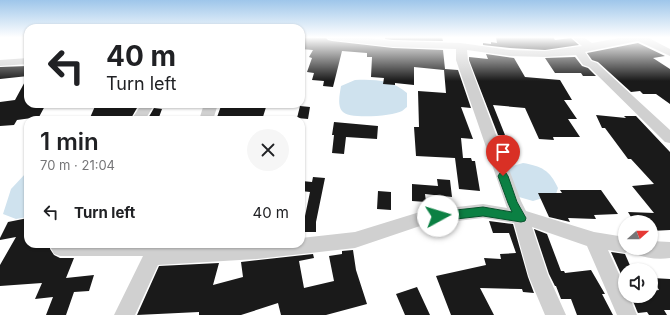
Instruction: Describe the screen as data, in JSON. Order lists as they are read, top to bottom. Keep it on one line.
{"north":"right","page":{"turn":["40 m","Turn left"],"heading":["1 min","70 m · 21:04"],"list":[{"name":"Turn left","value":"40 m"}]}}
